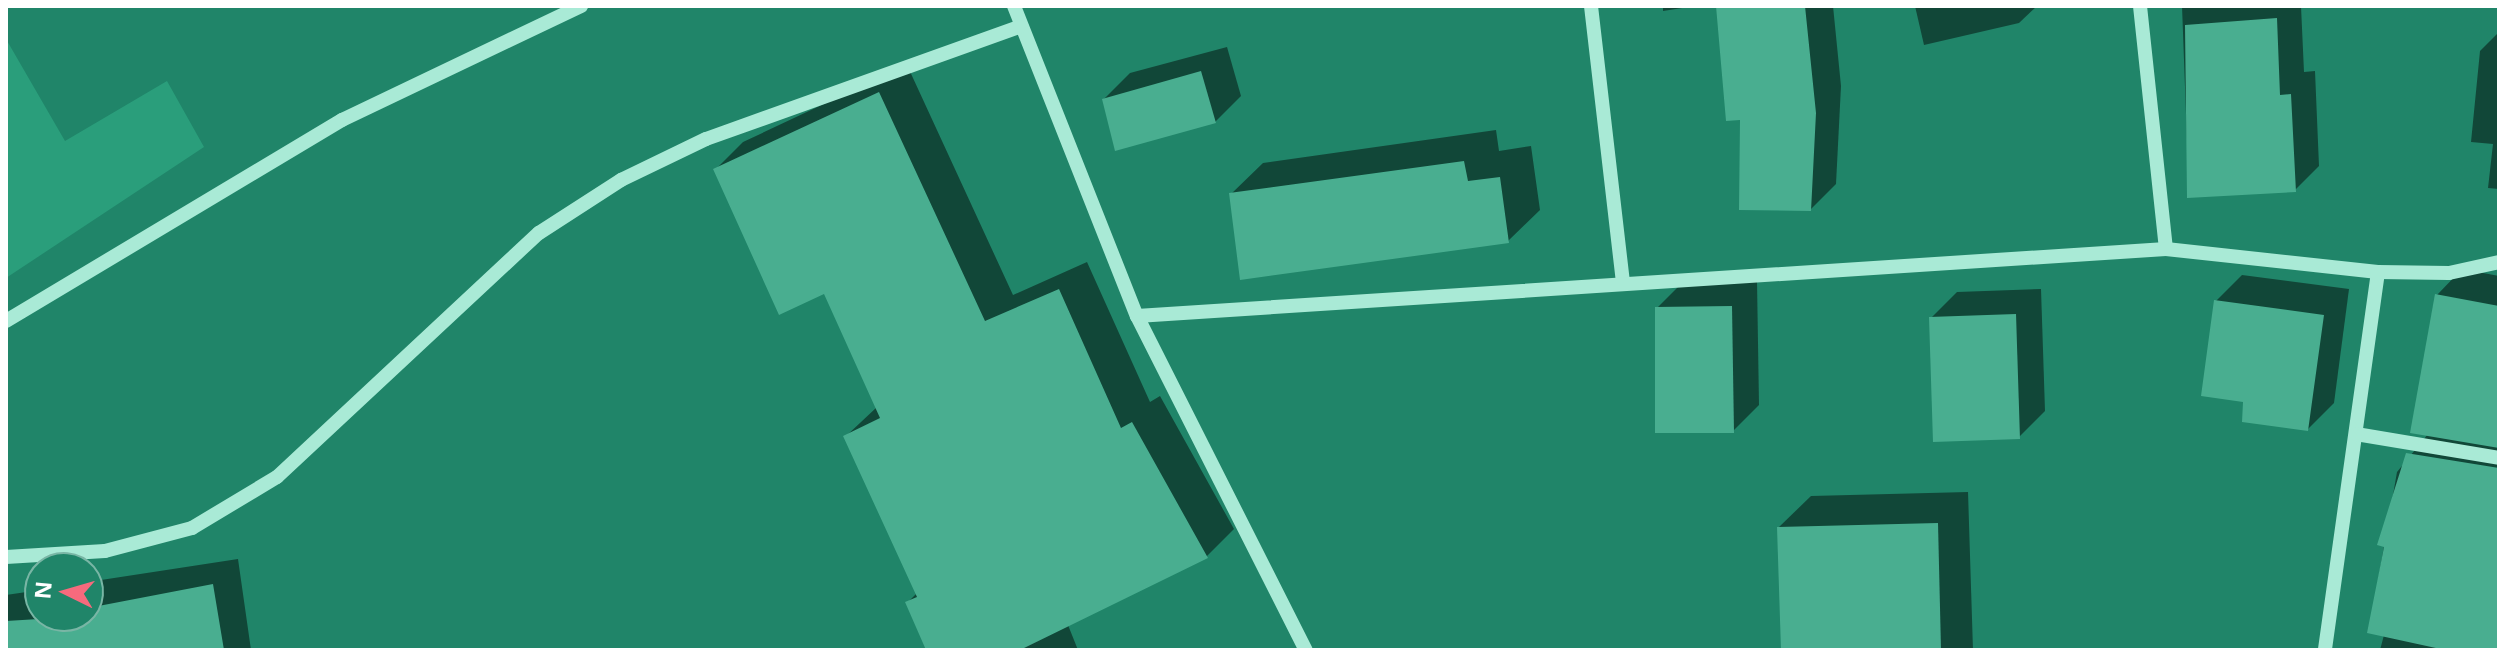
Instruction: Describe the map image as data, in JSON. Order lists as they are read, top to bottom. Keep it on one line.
{"north":"left"}
